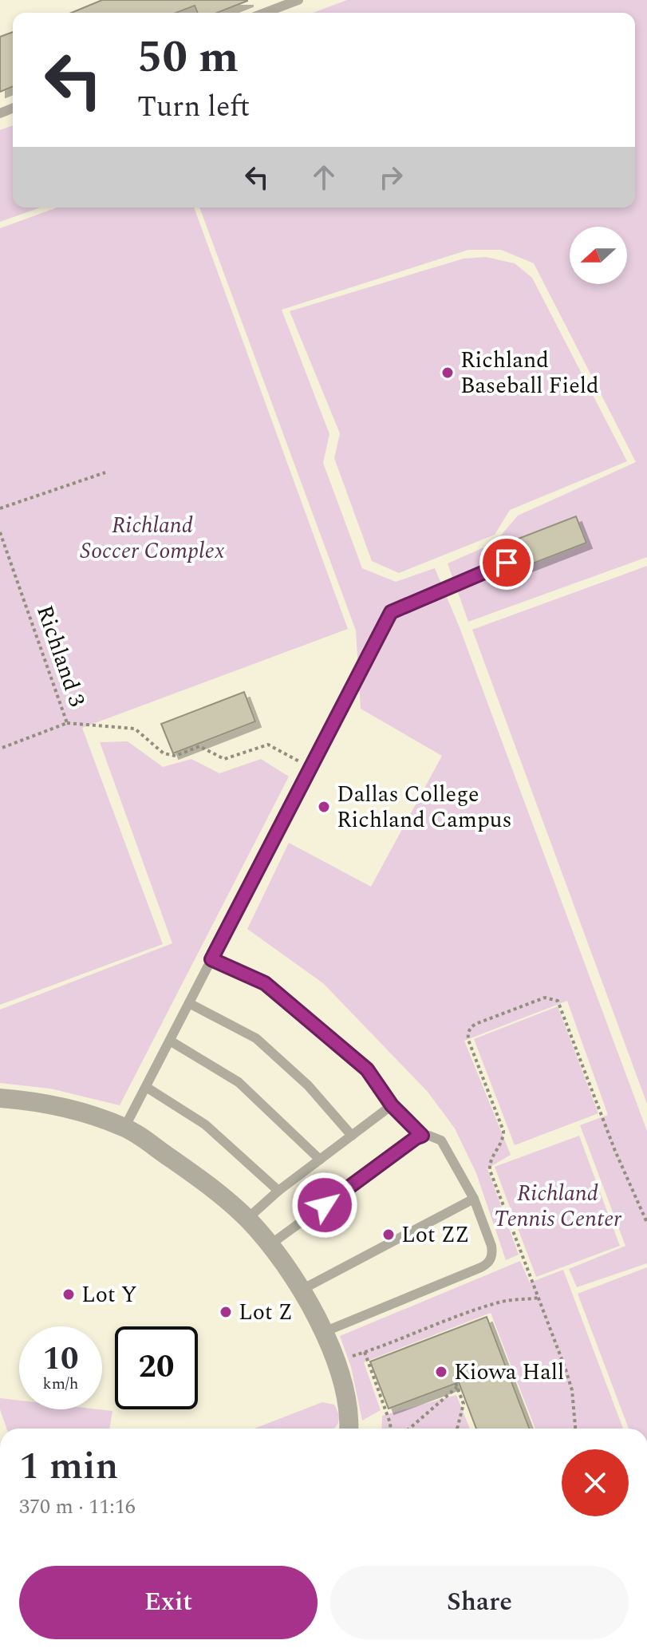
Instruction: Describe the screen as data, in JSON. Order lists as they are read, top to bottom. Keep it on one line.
{"streets":{"path":["Richland 3"]},"parks":["Richland Soccer Complex","Richland Tennis Center"],"places":["Richland Baseball Field","Dallas College Richland Campus","Lot ZZ","Lot Y","Lot Z","Kiowa Hall"],"north":"left","page":{"turn":["50 m","Turn left"],"speed":"10 km/h","limit":"20","heading":["1 min","370 m · 11:16"],"buttons":["Exit","Share"]}}
